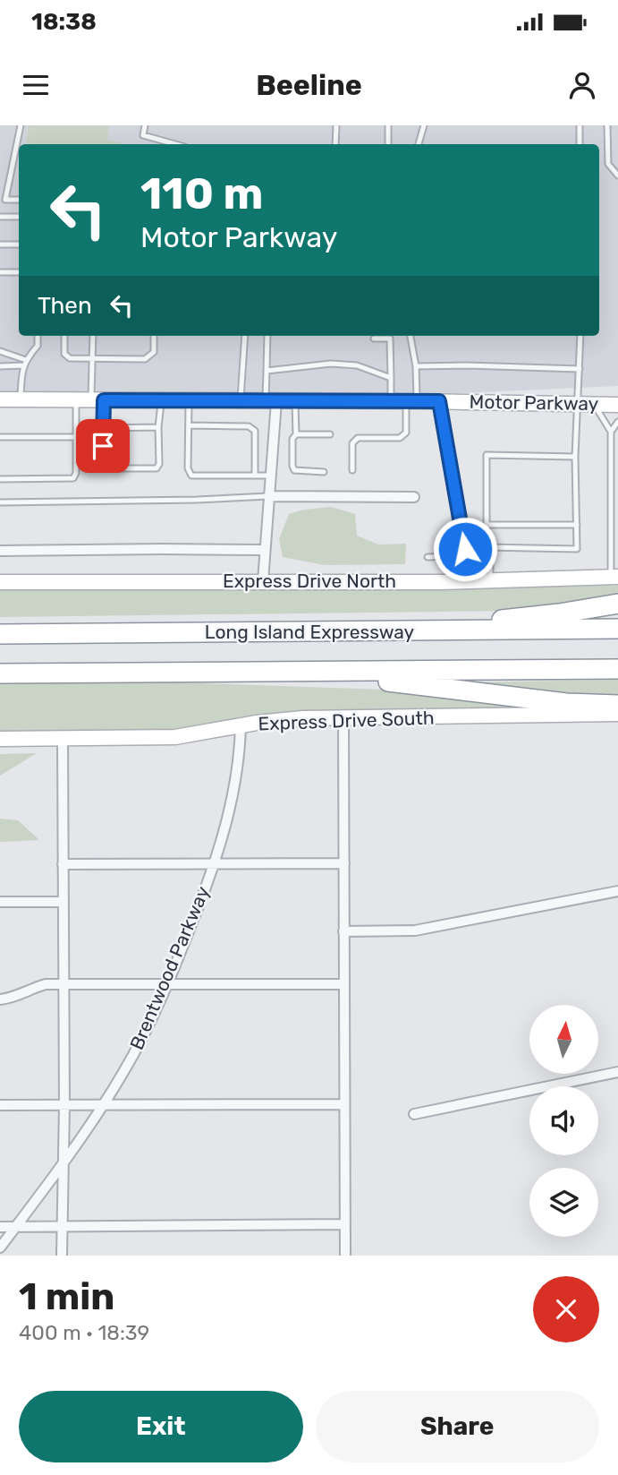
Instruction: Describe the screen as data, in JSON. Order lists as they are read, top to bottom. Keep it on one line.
{"streets":{"highway":["Long Island Expressway"],"main road":["Motor Parkway","Express Drive North","Express Drive South"],"street":["Brentwood Parkway"]},"crossings":[["Express Drive South","Brentwood Parkway"]],"north":"top","page":{"status":"18:38","header":"Beeline","turn":["110 m","Motor Parkway"],"then":"Then","heading":["1 min","400 m · 18:39"],"buttons":["Exit","Share"]}}
